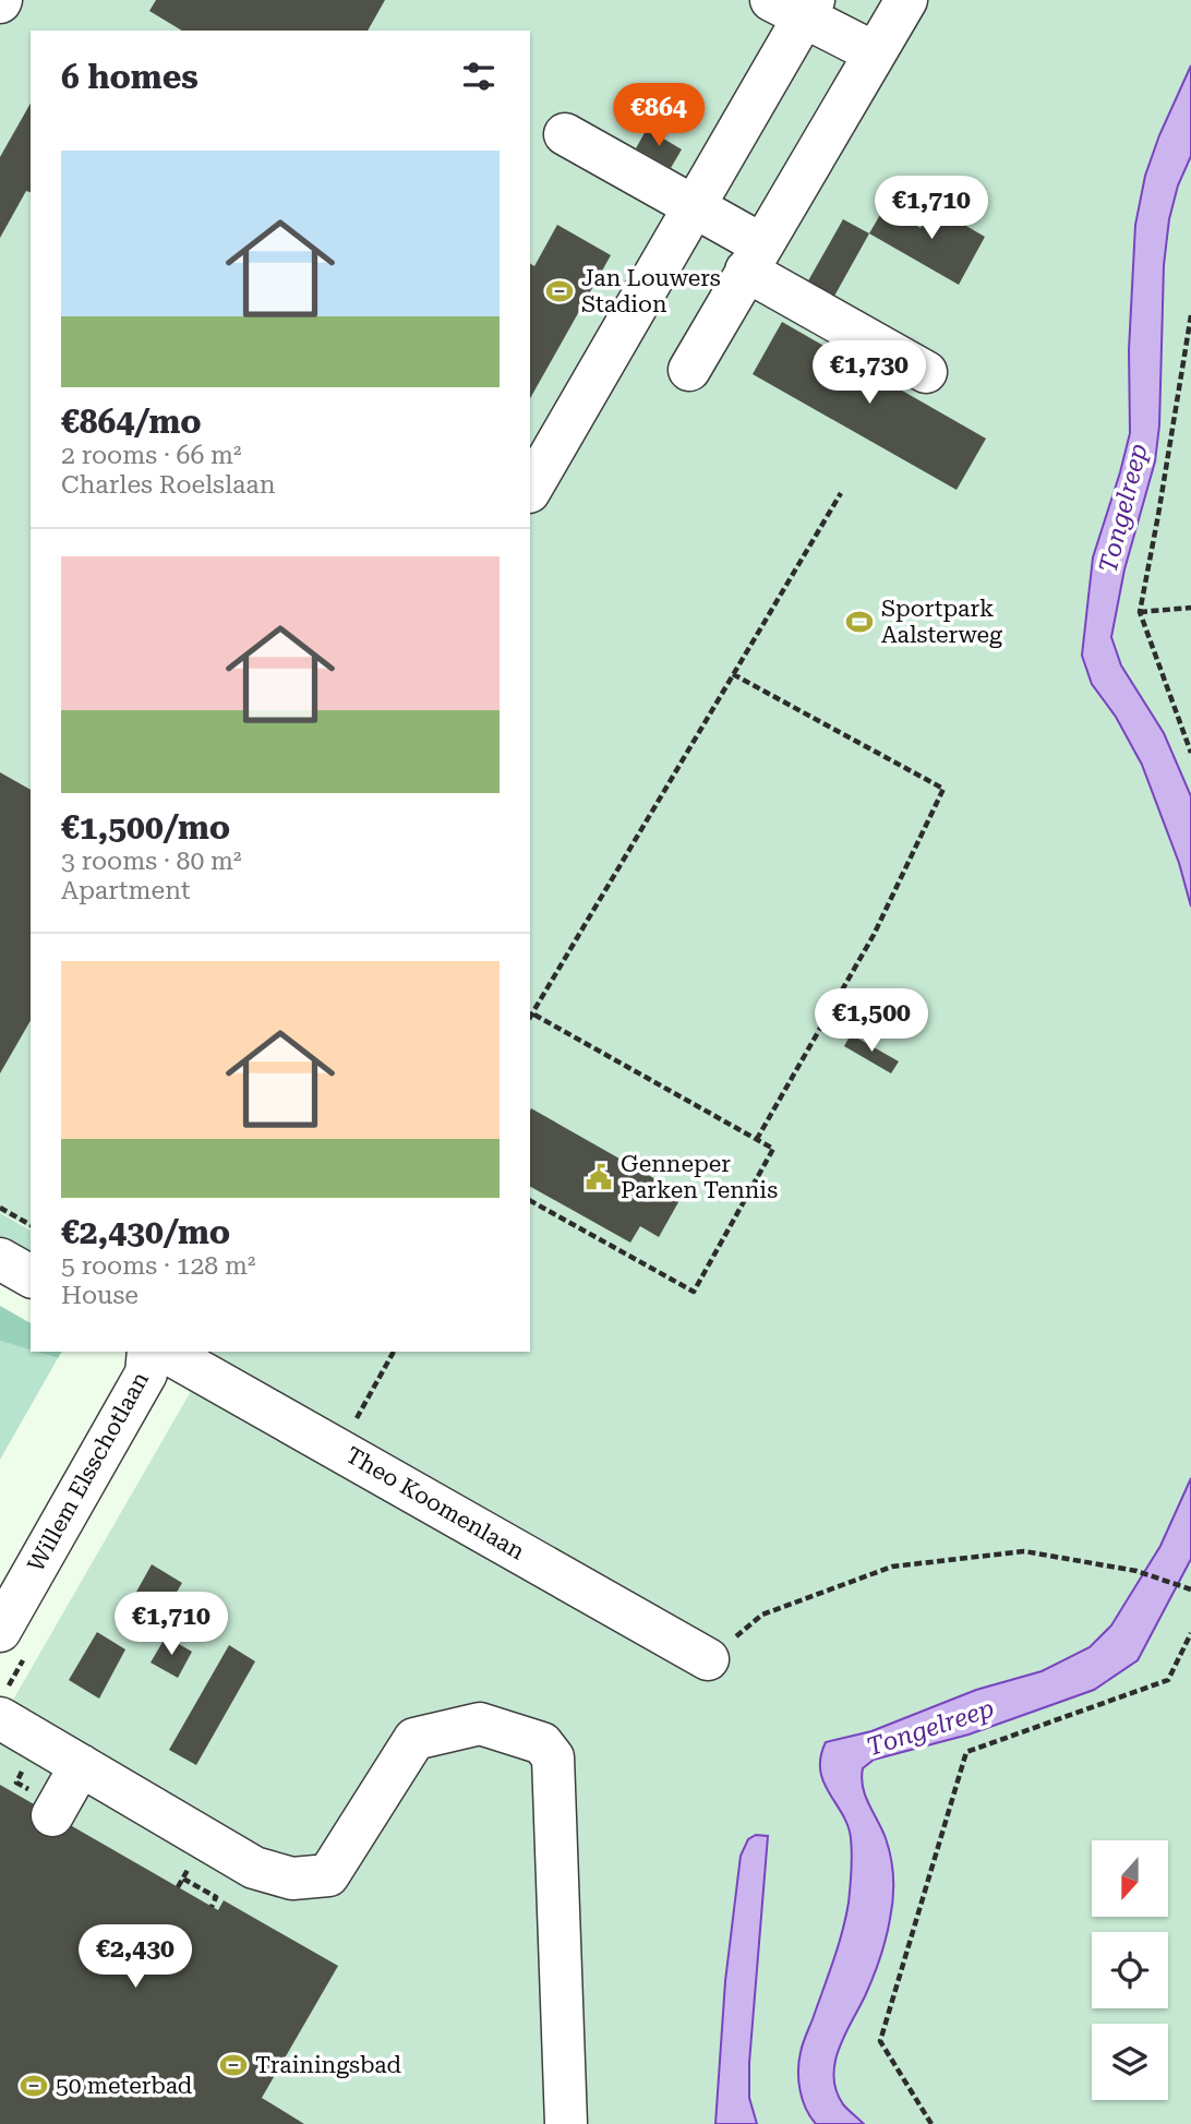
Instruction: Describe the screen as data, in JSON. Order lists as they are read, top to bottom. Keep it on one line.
{"streets":{"street":["Willem Elsschotlaan","Theo Koomenlaan"]},"water":["Tongelreep"],"places":{"sports":["Jan Louwers Stadion","Sportpark Aalsterweg","Trainingsbad","50 meterbad"],"public building":["Genneper Parken Tennis"]},"north":"bottom","page":{"heading":"6 homes","price":["€864","€1,710","€1,730","€1,500","€1,710","€2,430"],"list":[{"name":"€864/mo","note":"2 rooms · 66 m² · Charles Roelslaan"},{"name":"€1,500/mo","note":"3 rooms · 80 m² · Apartment"},{"name":"€2,430/mo","note":"5 rooms · 128 m² · House"}]}}
